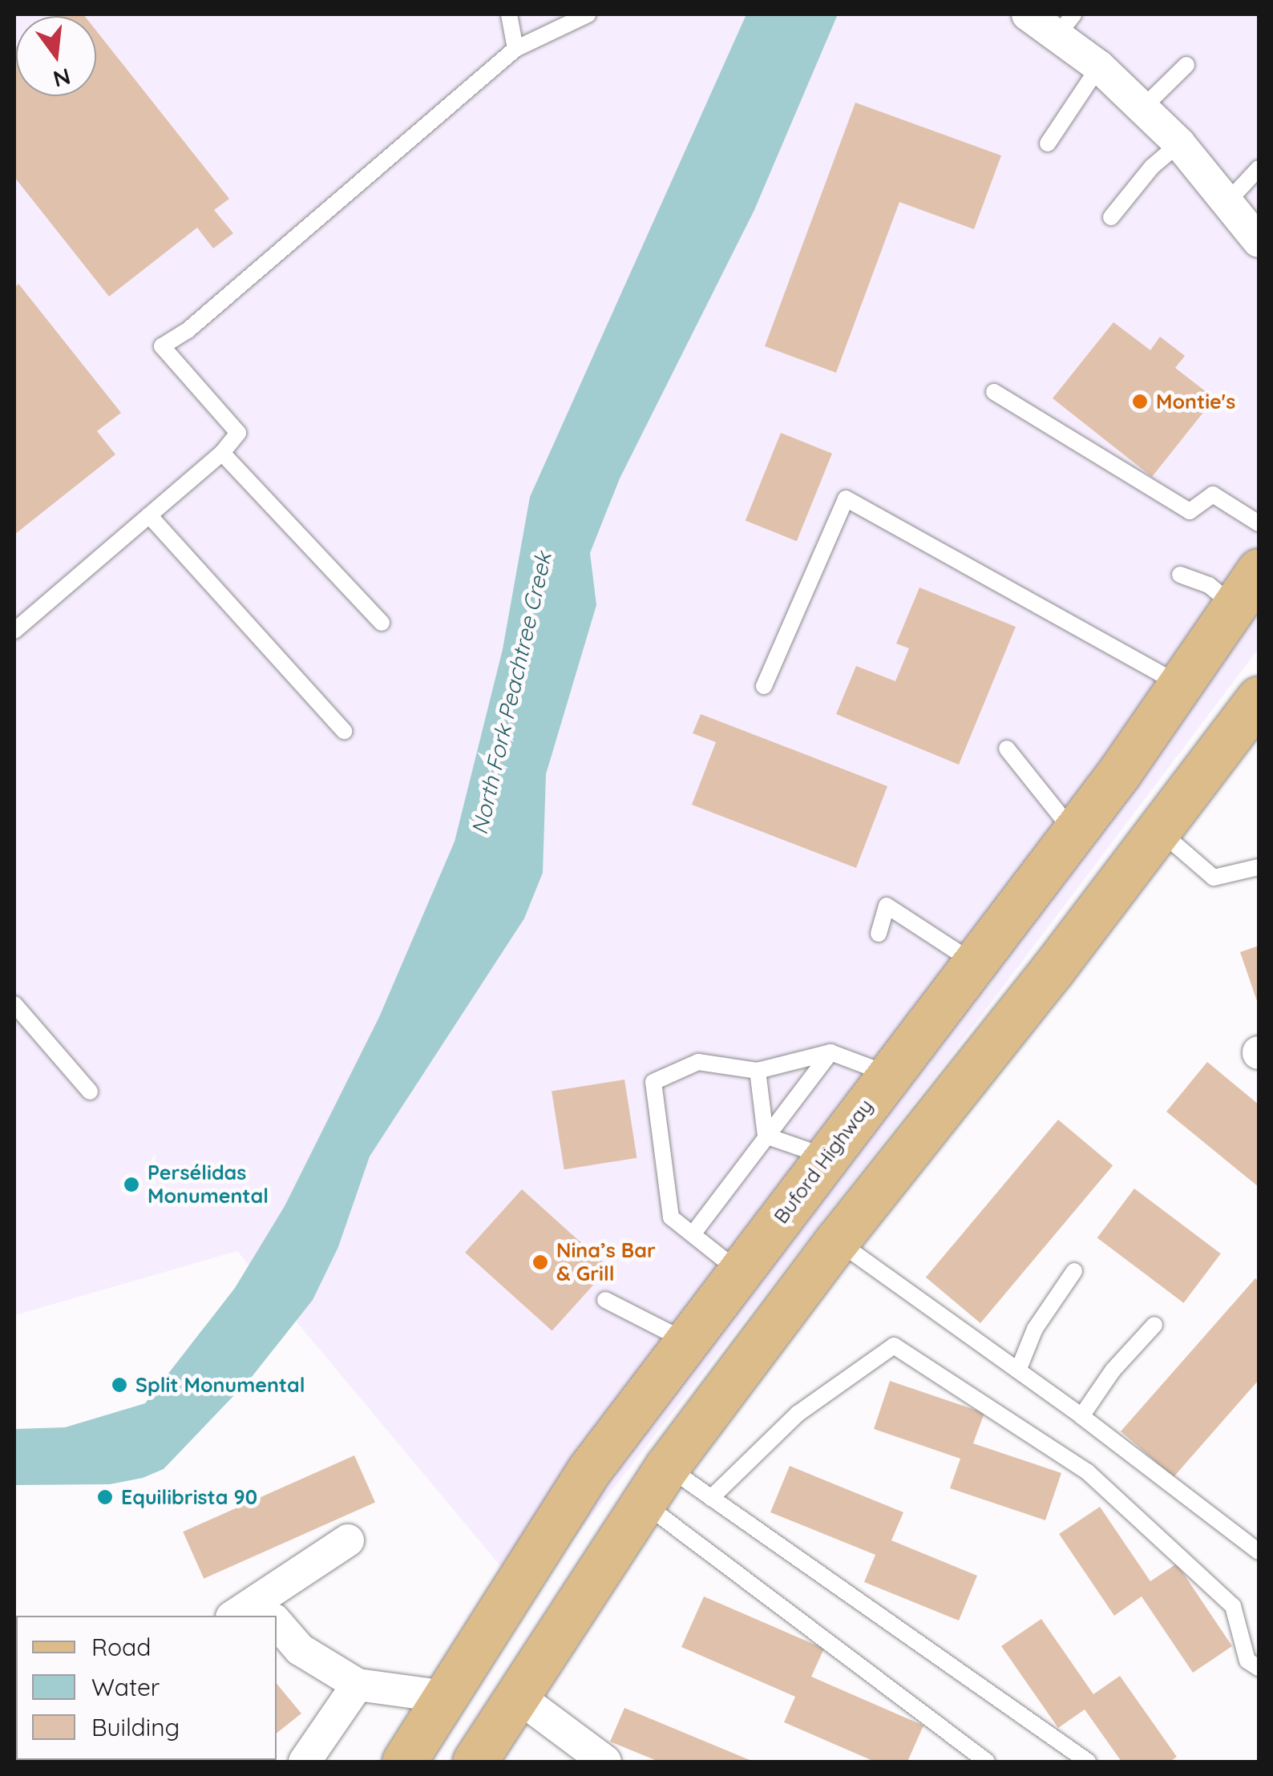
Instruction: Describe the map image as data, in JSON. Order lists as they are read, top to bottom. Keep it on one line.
{"streets":{"main road":["Buford Highway"]},"water":["North Fork Peachtree Creek"],"places":["Montie's","Persélidas Monumental","Nina’s Bar & Grill","Split Monumental","Equilibrista 90"],"legend":["Road","Water","Building"],"north":"bottom"}
